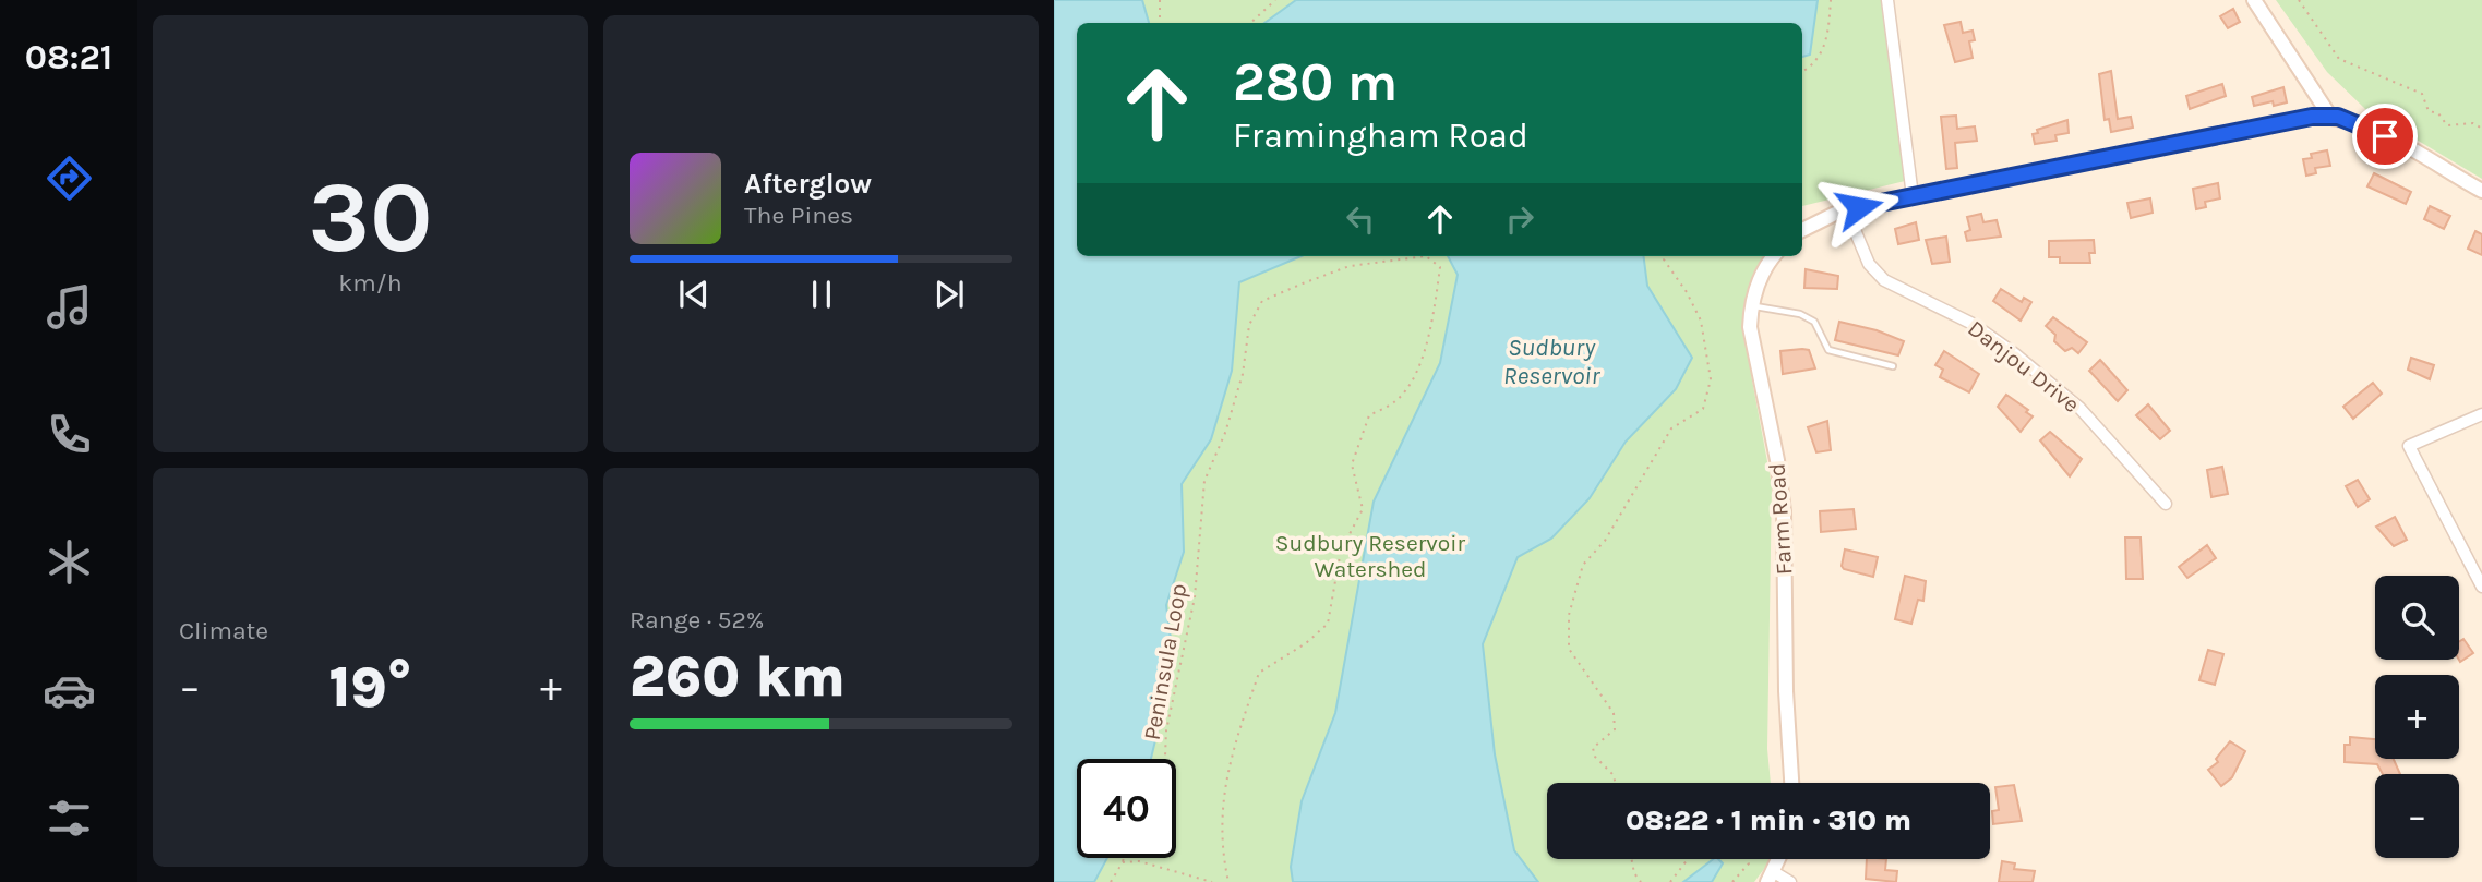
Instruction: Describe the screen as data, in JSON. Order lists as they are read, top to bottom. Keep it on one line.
{"streets":{"street":["Danjou Drive","Farm Road"],"path":["Peninsula Loop"]},"water":["Sudbury Reservoir"],"parks":["Sudbury Reservoir Watershed"],"page":{"tabs":"08:21","tile":[["30","km/h"],"Climate",["Range · 52%","260 km"]],"turn":["280 m","Framingham Road"],"song":["Afterglow","The Pines"],"map_buttons":["+","−"],"heat":["−","19°","+"],"limit":"40","trip":"08:22 · 1 min · 310 m"}}
